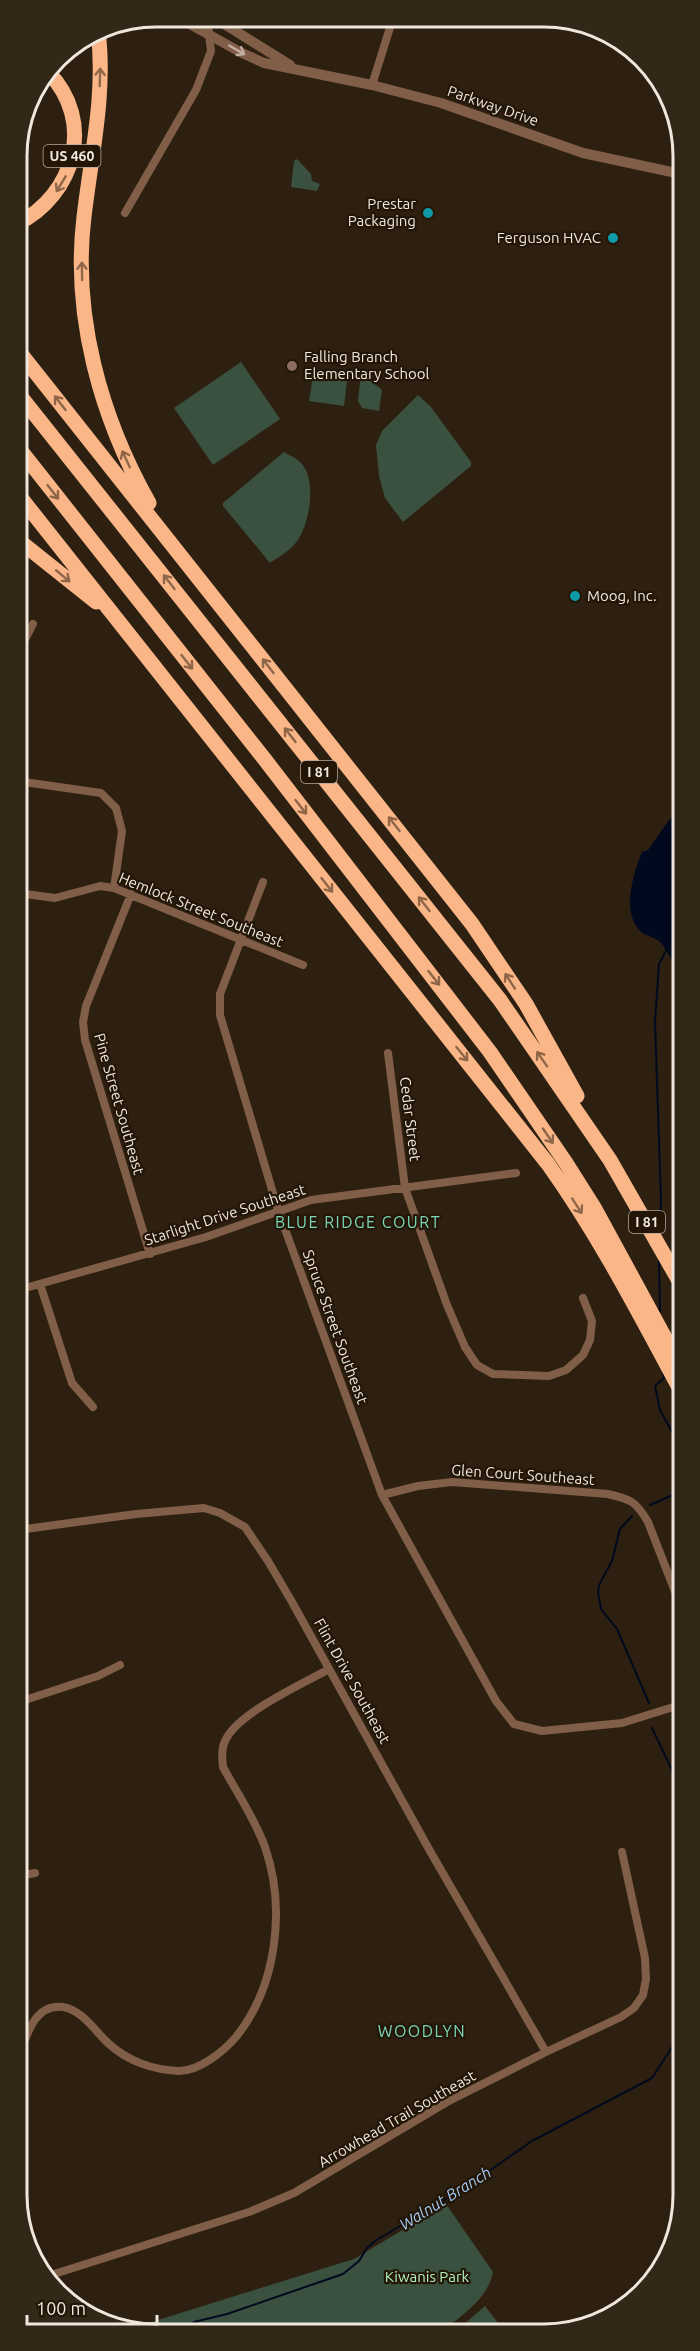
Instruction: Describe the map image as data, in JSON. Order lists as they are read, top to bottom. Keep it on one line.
{"streets":{"highway":["US 460","I 81"],"street":["Parkway Drive","Hemlock Street Southeast","Pine Street Southeast","Cedar Street","Starlight Drive Southeast","Spruce Street Southeast","Glen Court Southeast","Flint Drive Southeast","Arrowhead Trail Southeast"]},"crossings":[["Hemlock Street Southeast","Pine Street Southeast"],["Hemlock Street Southeast","Spruce Street Southeast"],["Pine Street Southeast","Starlight Drive Southeast"],["Cedar Street","Starlight Drive Southeast"],["Starlight Drive Southeast","Spruce Street Southeast"],["Spruce Street Southeast","Glen Court Southeast"],["Flint Drive Southeast","Arrowhead Trail Southeast"]],"districts":["BLUE RIDGE COURT","WOODLYN"],"water":["Walnut Branch"],"parks":["Kiwanis Park"],"places":["Prestar Packaging","Ferguson HVAC","Falling Branch Elementary School","Moog, Inc."],"scale_bar":"100 m"}
